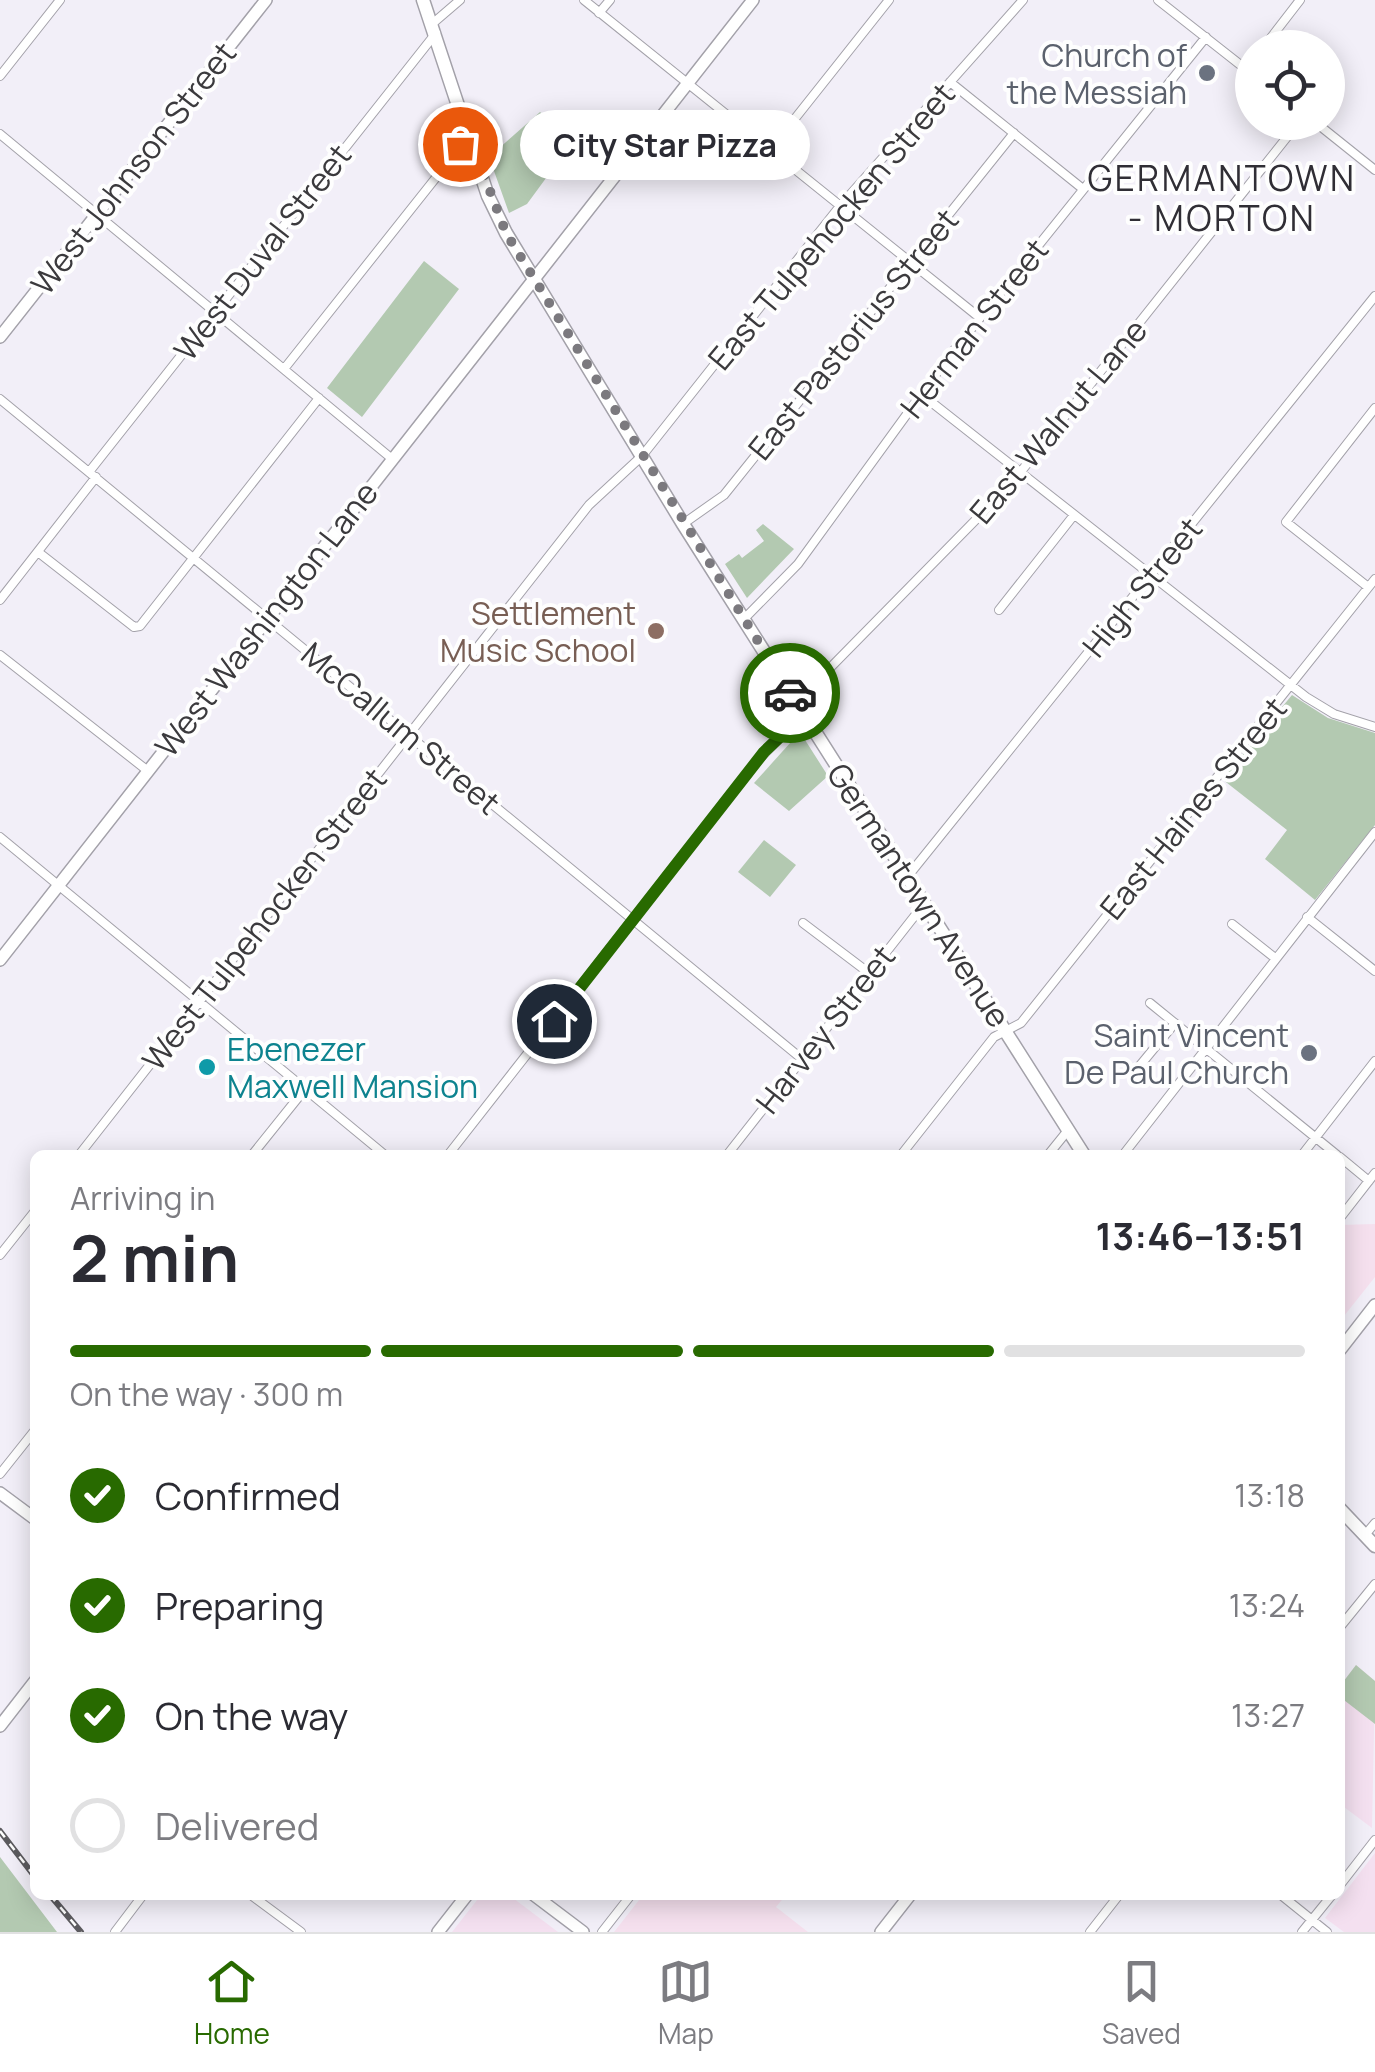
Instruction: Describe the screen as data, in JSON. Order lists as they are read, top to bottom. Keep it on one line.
{"streets":{"main road":["West Johnson Street","West Washington Lane","Germantown Avenue"],"street":["East Tulpehocken Street","West Duval Street","Herman Street","East Pastorius Street","East Walnut Lane","High Street","McCallum Street","East Haines Street","West Tulpehocken Street","Harvey Street"]},"crossings":[["East Tulpehocken Street","Germantown Avenue"],["East Tulpehocken Street","West Tulpehocken Street"],["West Duval Street","McCallum Street"],["West Duval Street","Germantown Avenue"],["Herman Street","Germantown Avenue"],["East Pastorius Street","Germantown Avenue"],["East Walnut Lane","Germantown Avenue"],["High Street","Germantown Avenue"],["West Washington Lane","McCallum Street"],["West Washington Lane","Germantown Avenue"],["McCallum Street","West Tulpehocken Street"],["McCallum Street","Harvey Street"],["East Haines Street","Germantown Avenue"],["Germantown Avenue","West Tulpehocken Street"],["Germantown Avenue","Harvey Street"]],"districts":["GERMANTOWN - MORTON"],"places":["Church of the Messiah","City Star Pizza","Settlement Music School","Saint Vincent De Paul Church","Ebenezer Maxwell Mansion"],"page":{"bubble":"City Star Pizza","heading":["2 min","Arriving in","13:46–13:51"],"bar":"On the way · 300 m","list":[["Confirmed","13:18"],["Preparing","13:24"],["On the way","13:27"],"Delivered"],"tabs":["Home","Map","Saved"]}}
